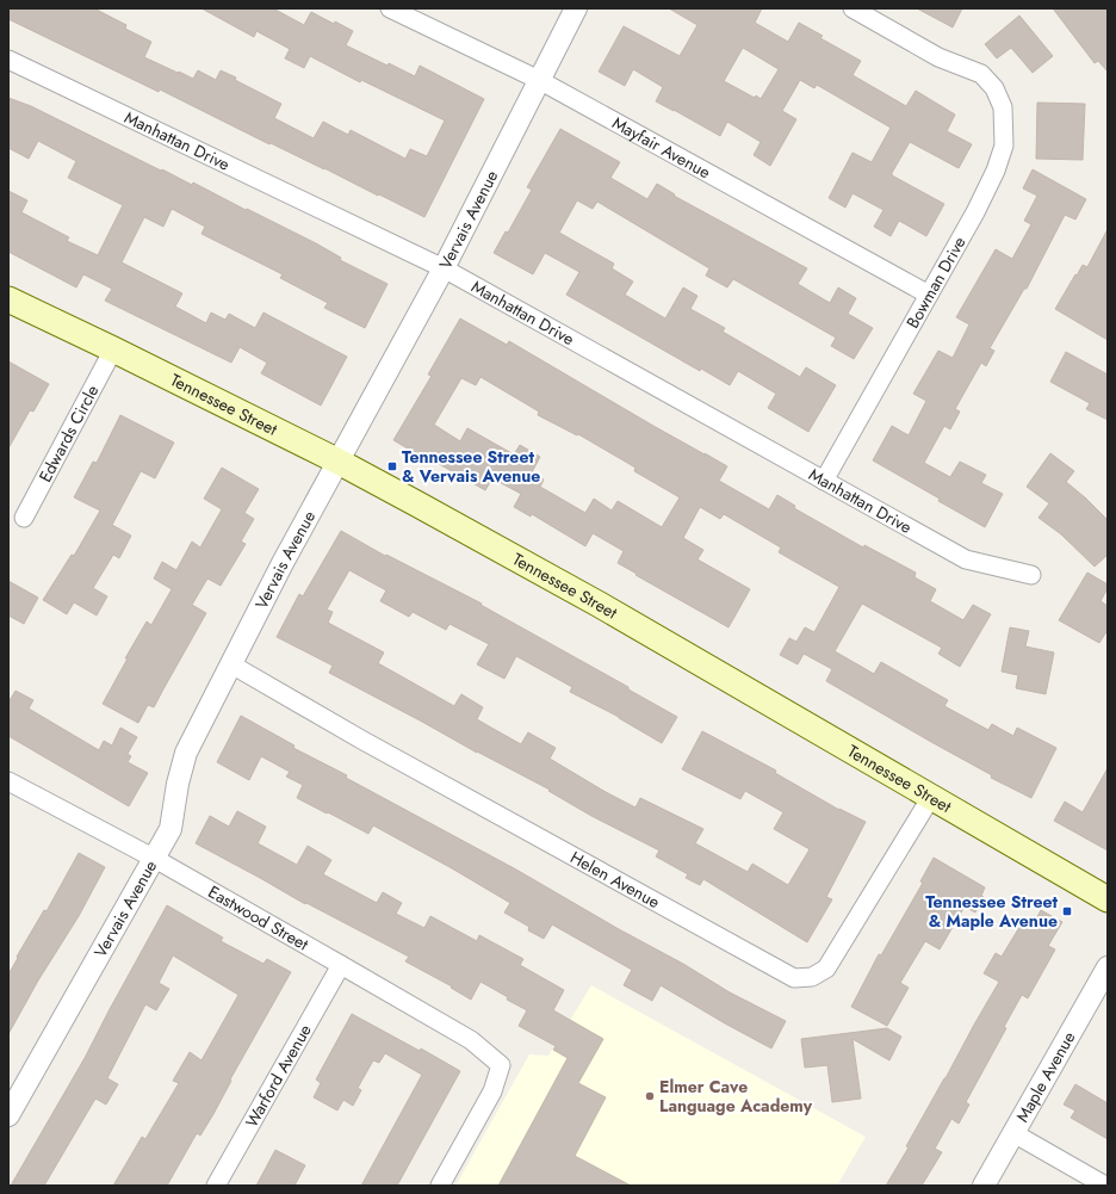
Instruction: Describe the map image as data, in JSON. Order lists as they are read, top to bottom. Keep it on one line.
{"streets":{"main road":["Tennessee Street"],"street":["Manhattan Drive","Mayfair Avenue","Vervais Avenue","Bowman Drive","Edwards Circle","Helen Avenue","Eastwood Street","Warford Avenue","Maple Avenue"]},"crossings":[["Manhattan Drive","Vervais Avenue"],["Manhattan Drive","Bowman Drive"],["Mayfair Avenue","Vervais Avenue"],["Mayfair Avenue","Bowman Drive"],["Vervais Avenue","Tennessee Street"],["Vervais Avenue","Helen Avenue"],["Vervais Avenue","Eastwood Street"],["Tennessee Street","Edwards Circle"],["Tennessee Street","Helen Avenue"],["Eastwood Street","Warford Avenue"]],"places":{"transit":["Tennessee Street & Vervais Avenue","Tennessee Street & Maple Avenue"],"other":["Elmer Cave Language Academy"]}}
